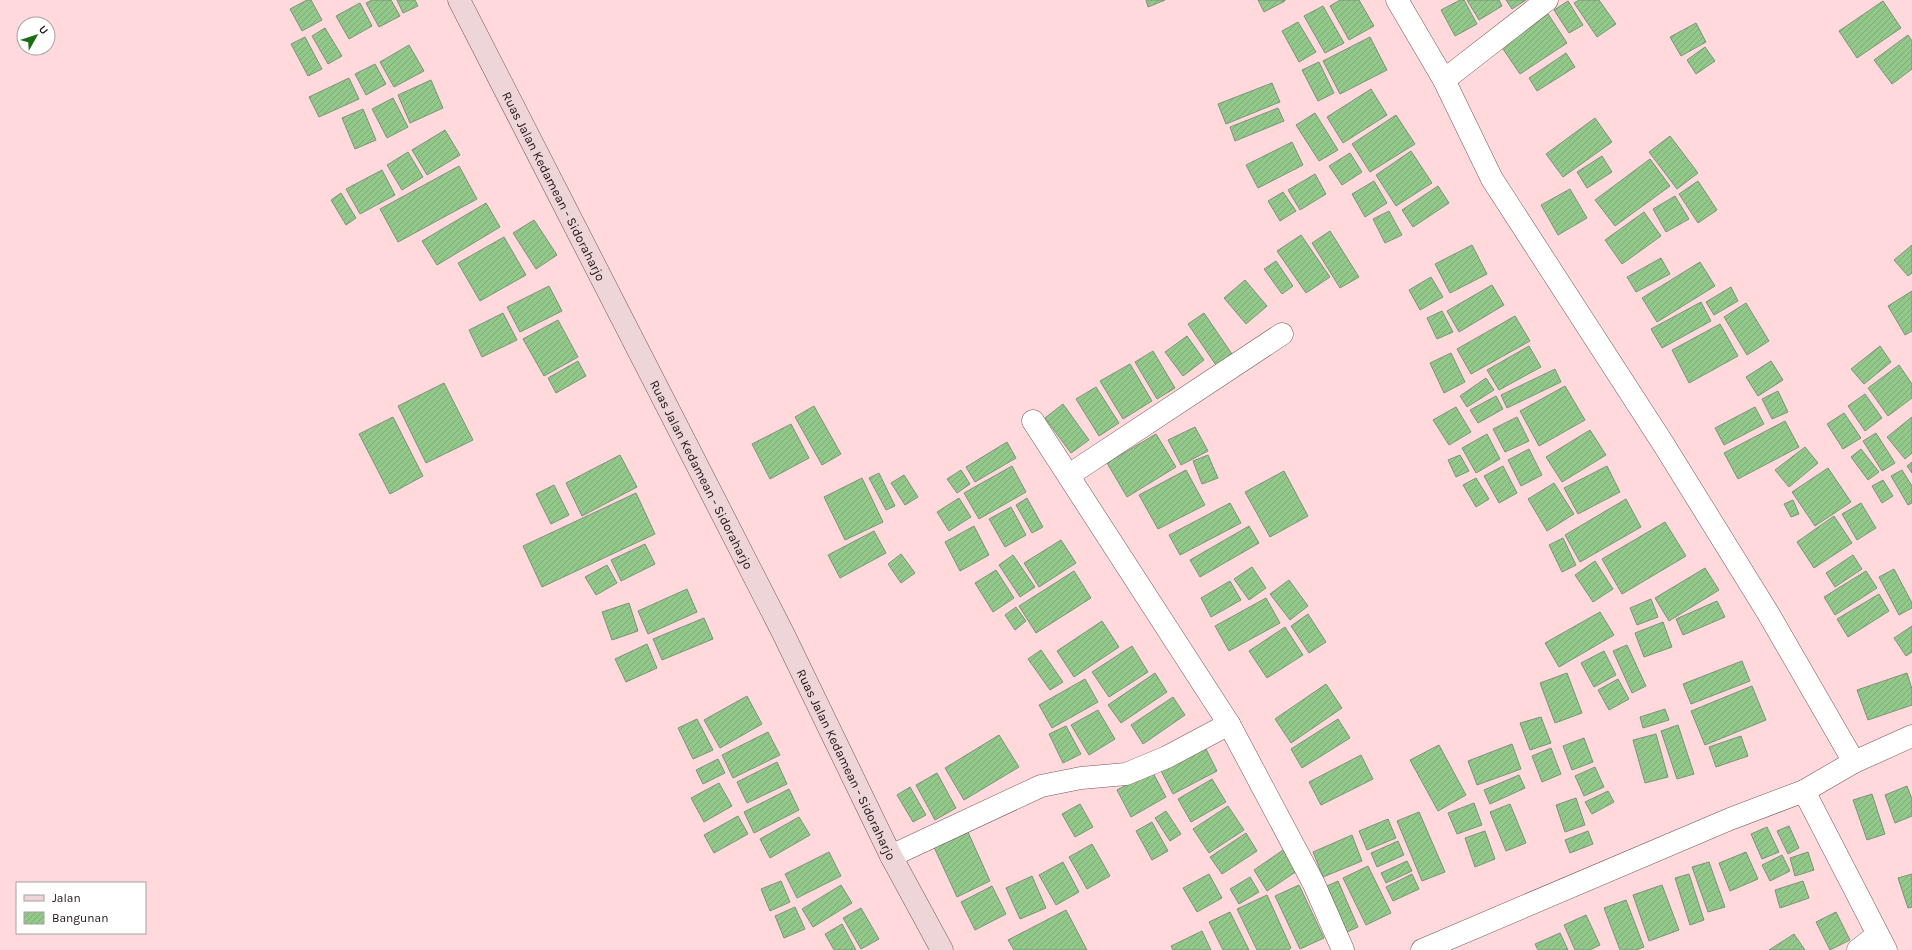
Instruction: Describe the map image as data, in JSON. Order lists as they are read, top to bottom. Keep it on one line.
{"streets":{"main road":["Ruas Jalan Kedamean - Sidoraharjo"]},"legend":["Jalan","Bangunan"],"north":"top right"}
